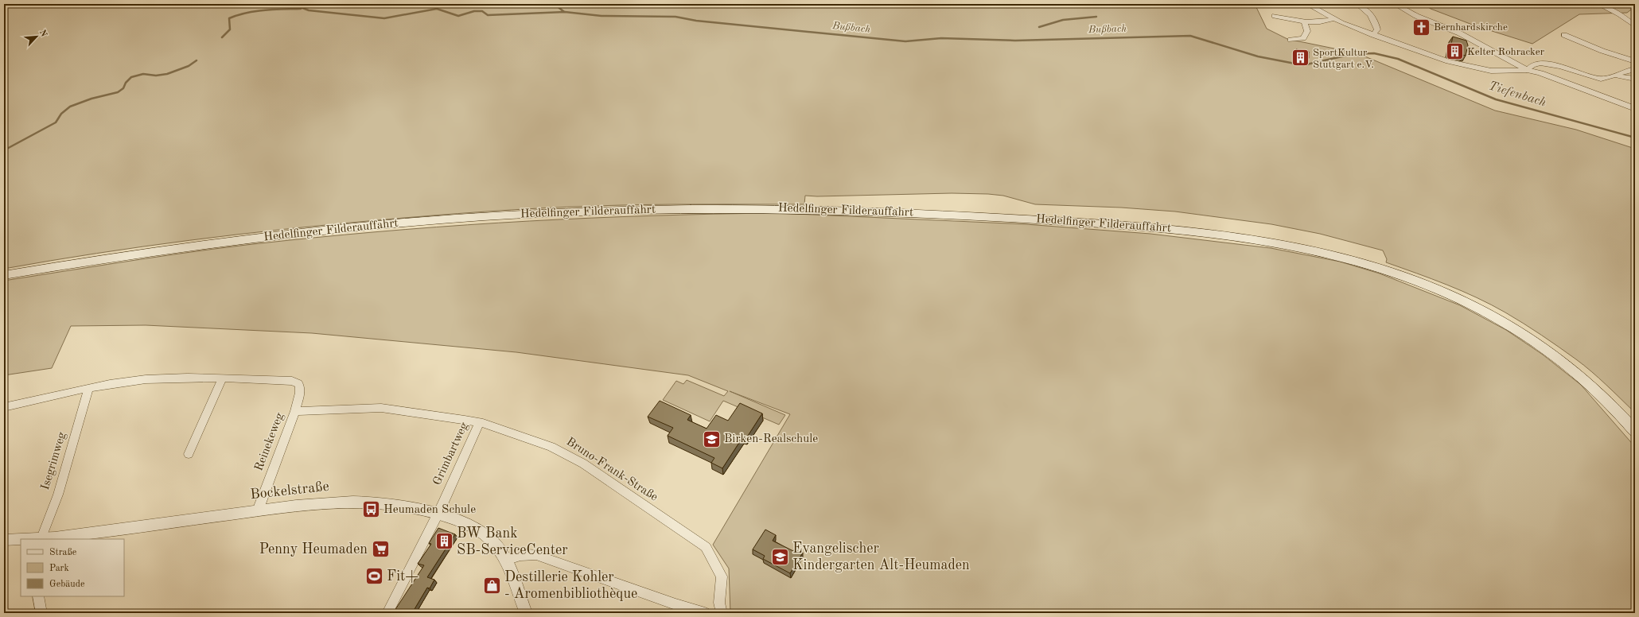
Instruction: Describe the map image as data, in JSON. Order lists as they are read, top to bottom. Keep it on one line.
{"streets":{"main road":["Hedelfinger Filderauffahrt"],"street":["Reinekeweg","Grimbartweg","Isegrimweg","Bruno-Frank-Straße","Bockelstraße"]},"crossings":[["Reinekeweg","Bruno-Frank-Straße"],["Reinekeweg","Bockelstraße"],["Grimbartweg","Bruno-Frank-Straße"],["Grimbartweg","Bockelstraße"],["Isegrimweg","Bockelstraße"]],"water":["Bußbach","Tiefenbach"],"places":{"church":["Bernhardskirche"],"building":["Kelter Rohracker","SportKultur Stuttgart e.V.","BW Bank SB-ServiceCenter"],"school or university":["Birken-Realschule","Evangelischer Kindergarten Alt-Heumaden"],"bus stop":["Heumaden Schule"],"supermarket":["Penny Heumaden"],"sports":["Fit+"],"shop":["Destillerie Kohler - Aromenbibliothèque"]},"legend":["Straße","Park","Gebäude"],"north":"top right"}
